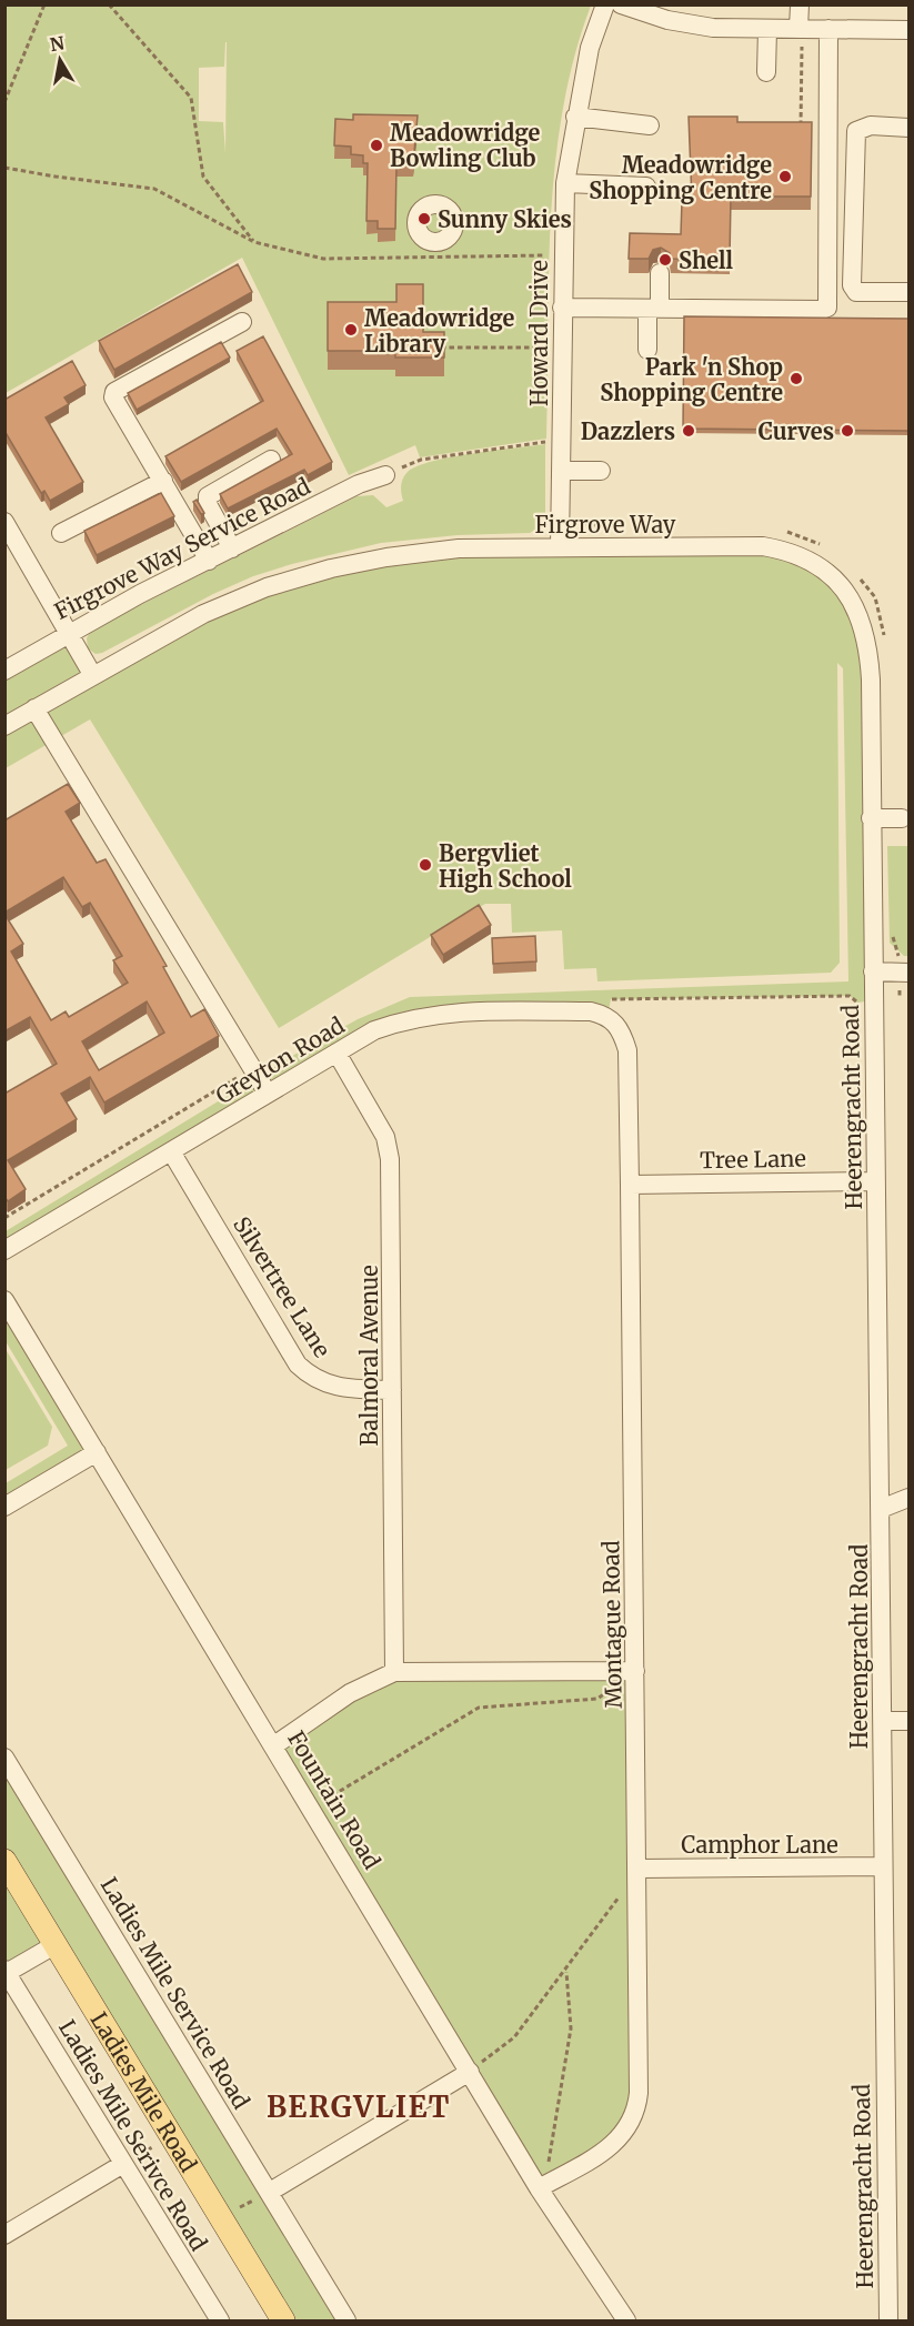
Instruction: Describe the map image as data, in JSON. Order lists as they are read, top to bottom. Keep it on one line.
{"streets":{"main road":["Ladies Mile Road"],"street":["Howard Drive","Firgrove Way","Firgrove Way Service Road","Greyton Road","Heerengracht Road","Tree Lane","Silvertree Lane","Balmoral Avenue","Montague Road","Fountain Road","Camphor Lane","Ladies Mile Service Road","Ladies Mile Serivce Road"]},"crossings":[["Howard Drive","Firgrove Way"],["Firgrove Way","Heerengracht Road"],["Greyton Road","Silvertree Lane"],["Greyton Road","Balmoral Avenue"],["Greyton Road","Montague Road"],["Heerengracht Road","Tree Lane"],["Heerengracht Road","Camphor Lane"],["Tree Lane","Montague Road"],["Silvertree Lane","Balmoral Avenue"],["Montague Road","Fountain Road"],["Montague Road","Camphor Lane"]],"districts":["BERGVLIET"],"places":["Meadowridge Bowling Club","Meadowridge Shopping Centre","Sunny Skies","Shell","Meadowridge Library","Park 'n Shop Shopping Centre","Dazzlers","Curves","Bergvliet High School"],"north":"top"}
